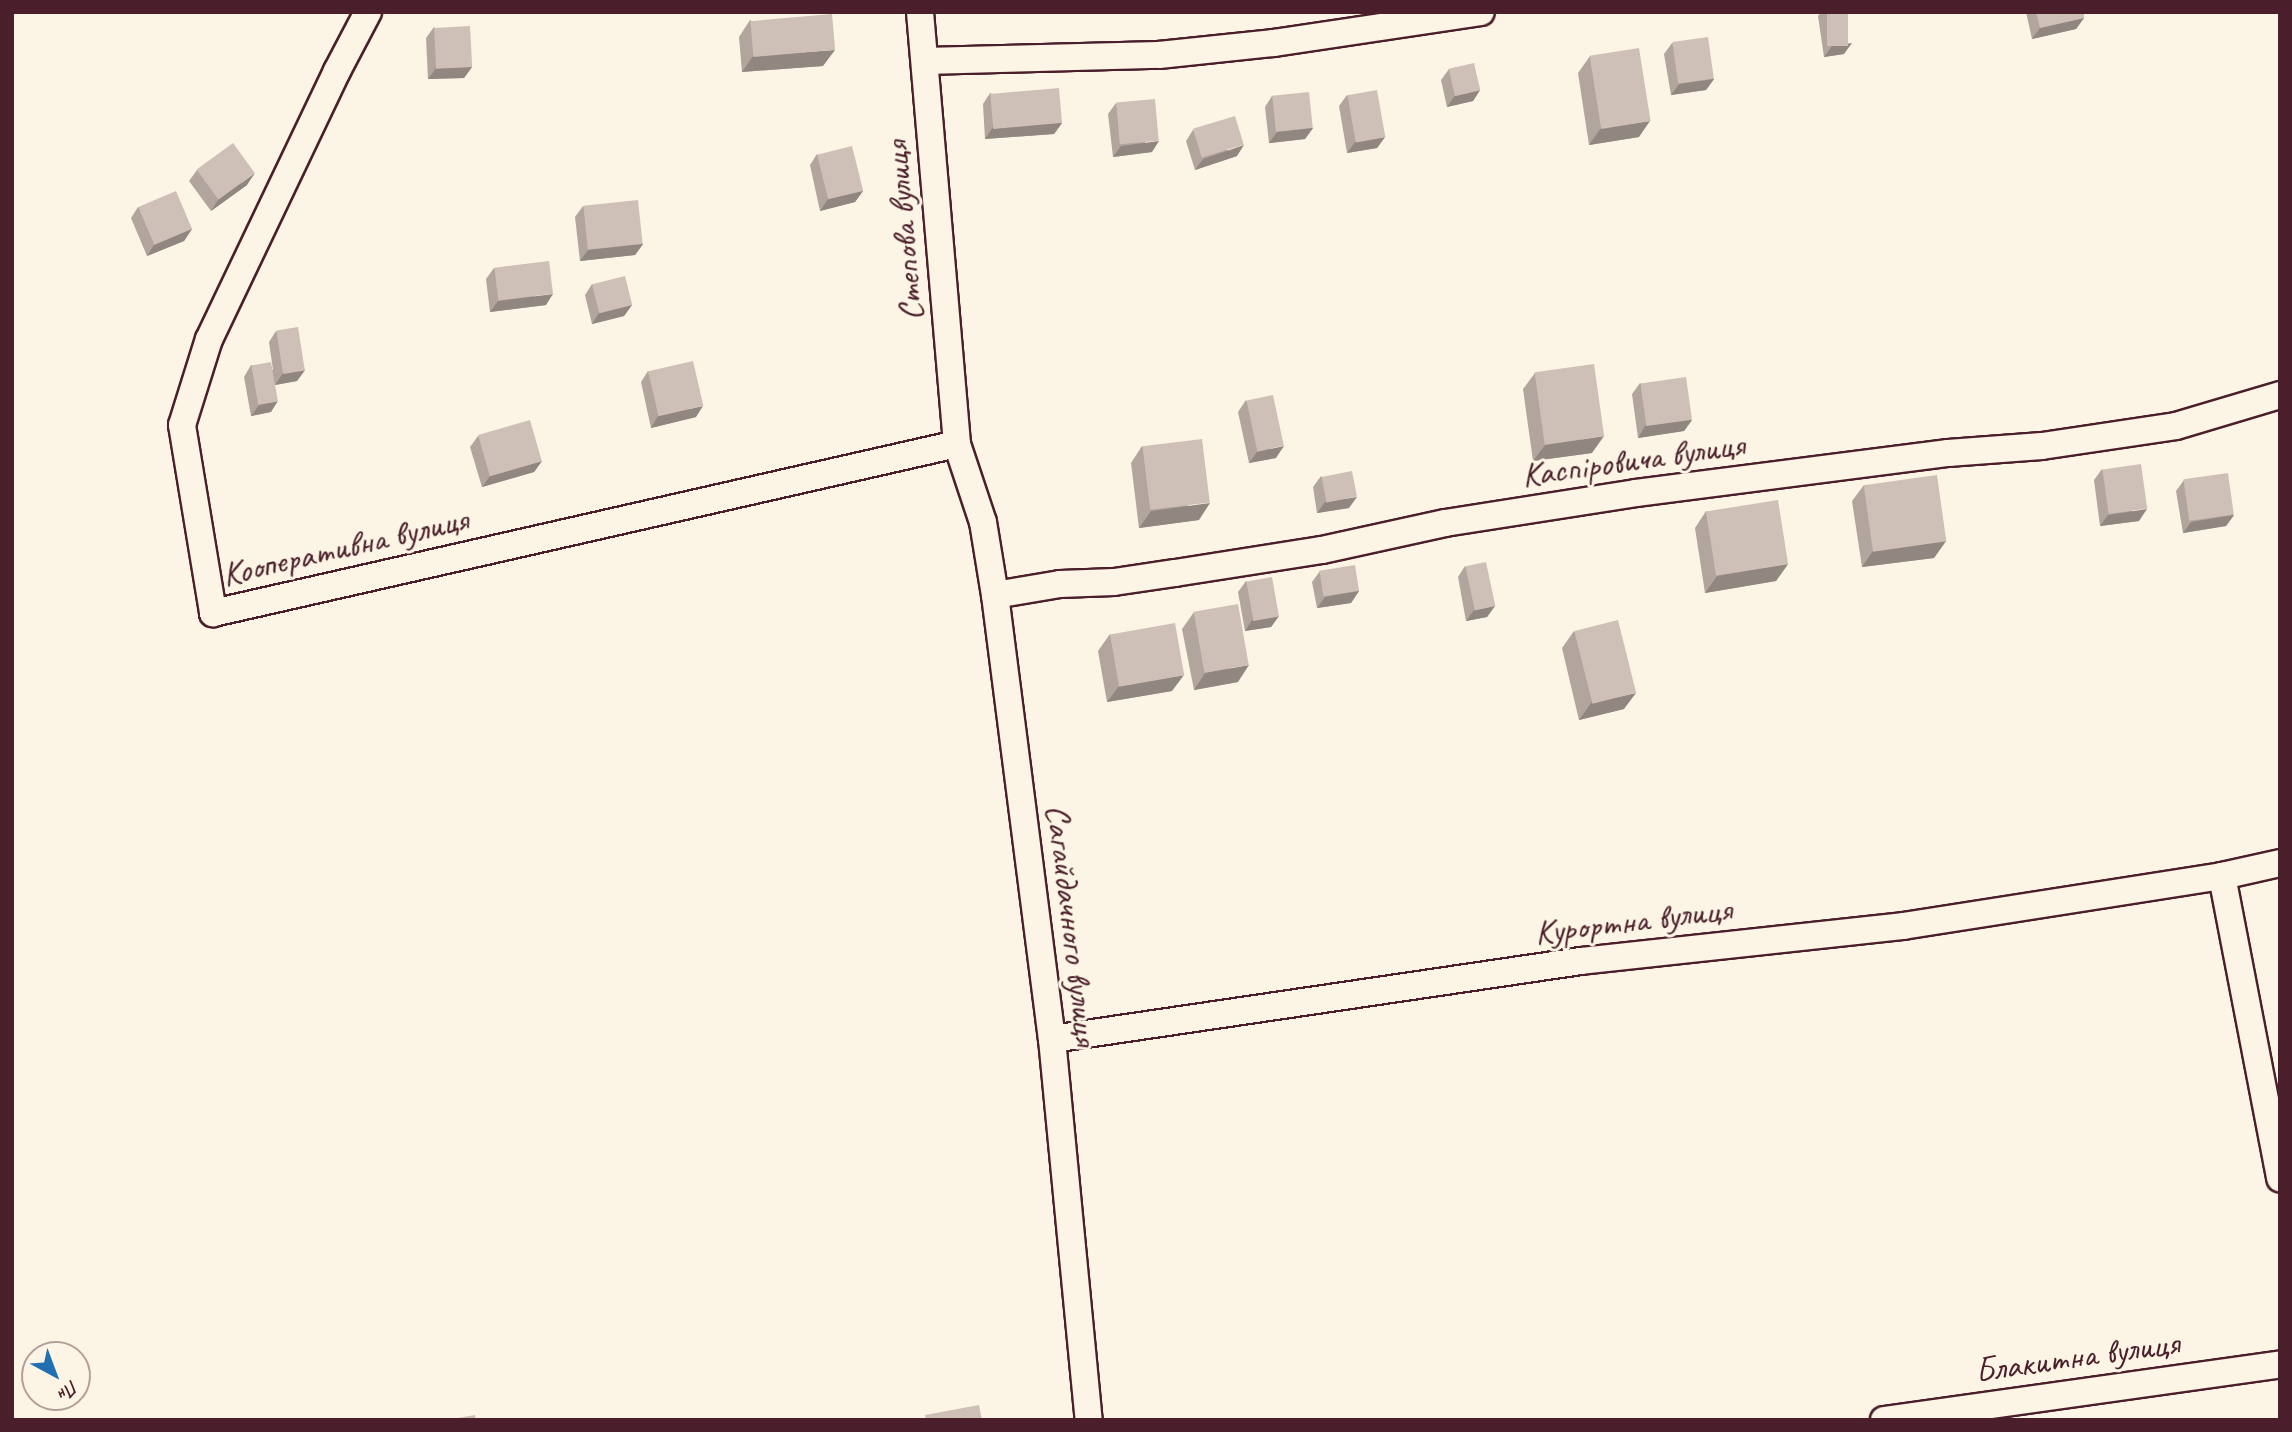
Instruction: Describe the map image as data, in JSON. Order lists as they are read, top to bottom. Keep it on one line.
{"streets":{"street":["Степова вулиця","Каспіровича вулиця","Кооперативна вулиця","Курортна вулиця","Сагайдачного вулиця","Блакитна вулиця"]},"crossings":[["Степова вулиця","Кооперативна вулиця"],["Степова вулиця","Сагайдачного вулиця"],["Каспіровича вулиця","Сагайдачного вулиця"],["Кооперативна вулиця","Сагайдачного вулиця"],["Курортна вулиця","Сагайдачного вулиця"]],"north":"bottom right"}
